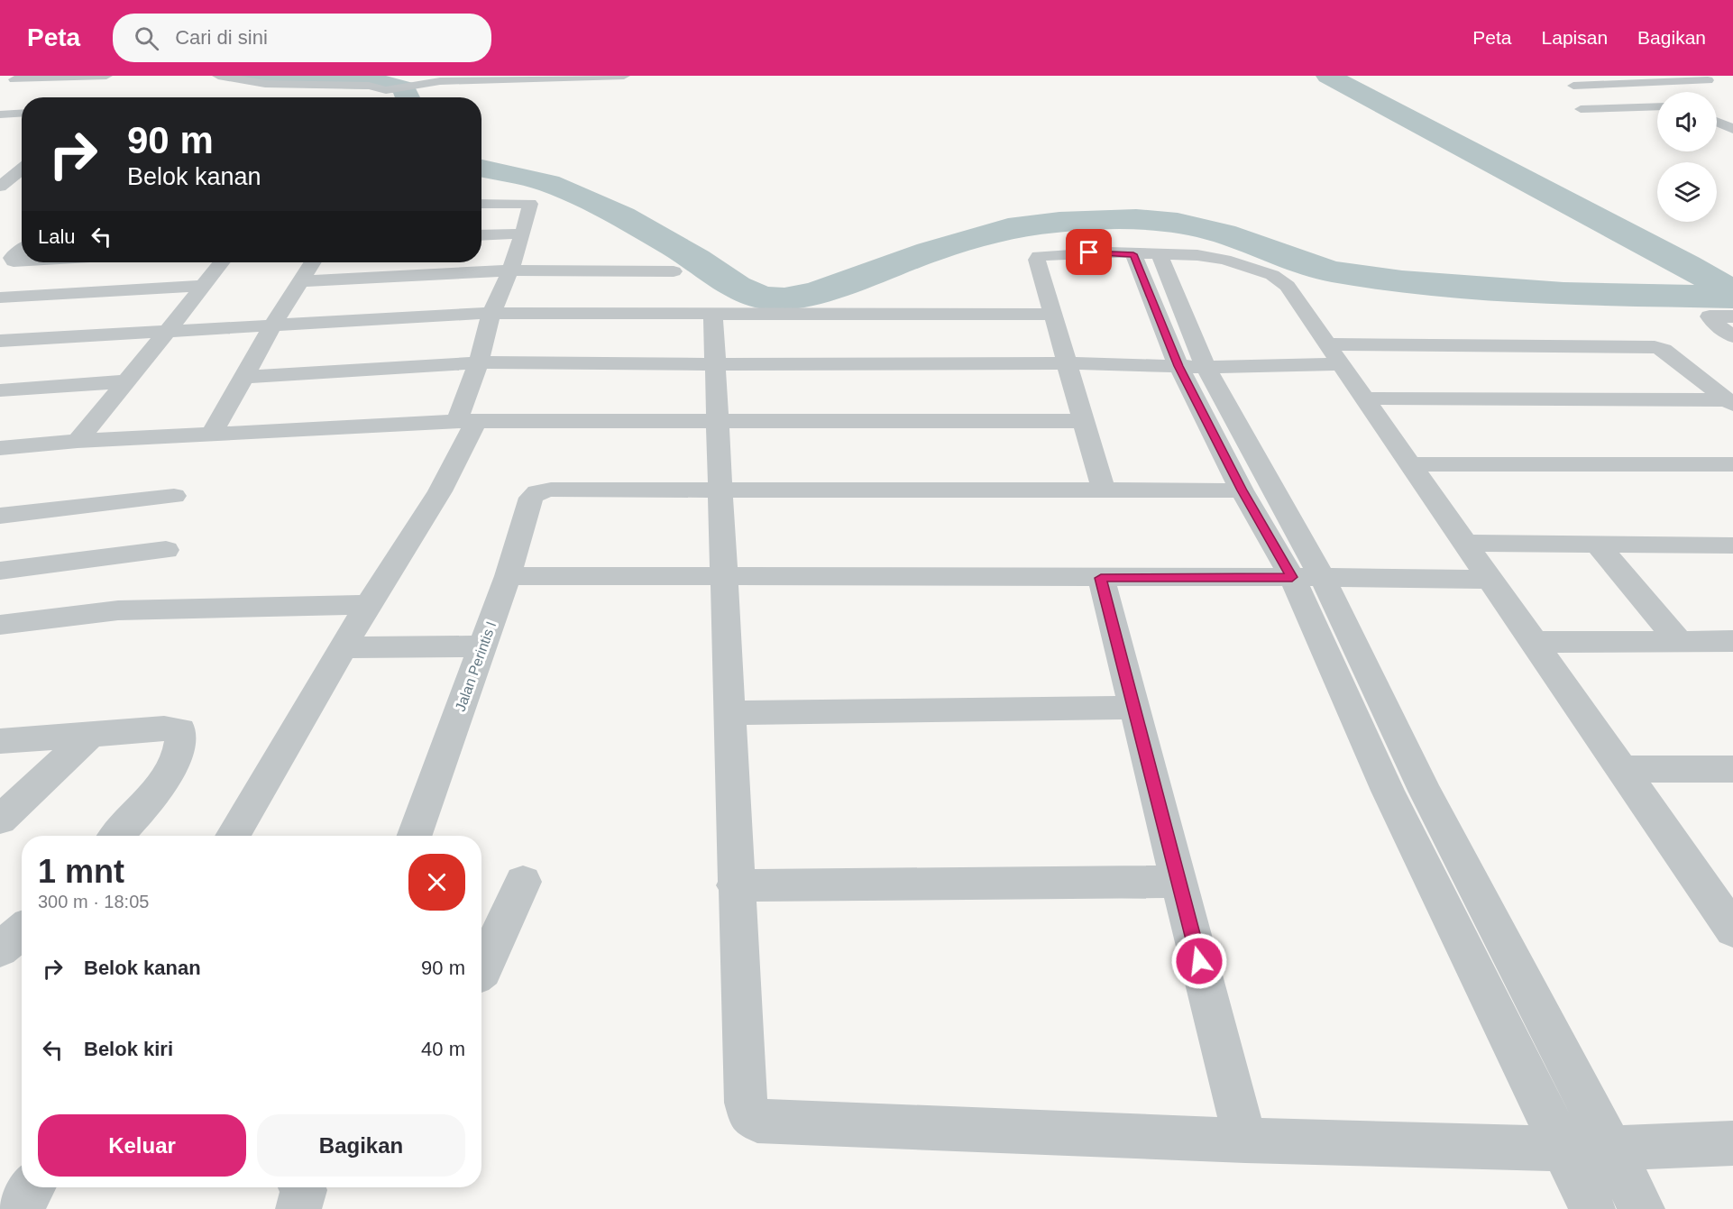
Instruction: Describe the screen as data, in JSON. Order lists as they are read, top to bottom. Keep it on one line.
{"streets":{"street":["Jalan Perintis I"]},"page":{"header":"Peta","search":"Cari di sini","nav":["Peta","Lapisan","Bagikan"],"turn":["90 m","Belok kanan"],"then":"Lalu","heading":["1 mnt","300 m · 18:05"],"list":[{"name":"Belok kanan","value":"90 m"},{"name":"Belok kiri","value":"40 m"}],"buttons":["Keluar","Bagikan"]}}
